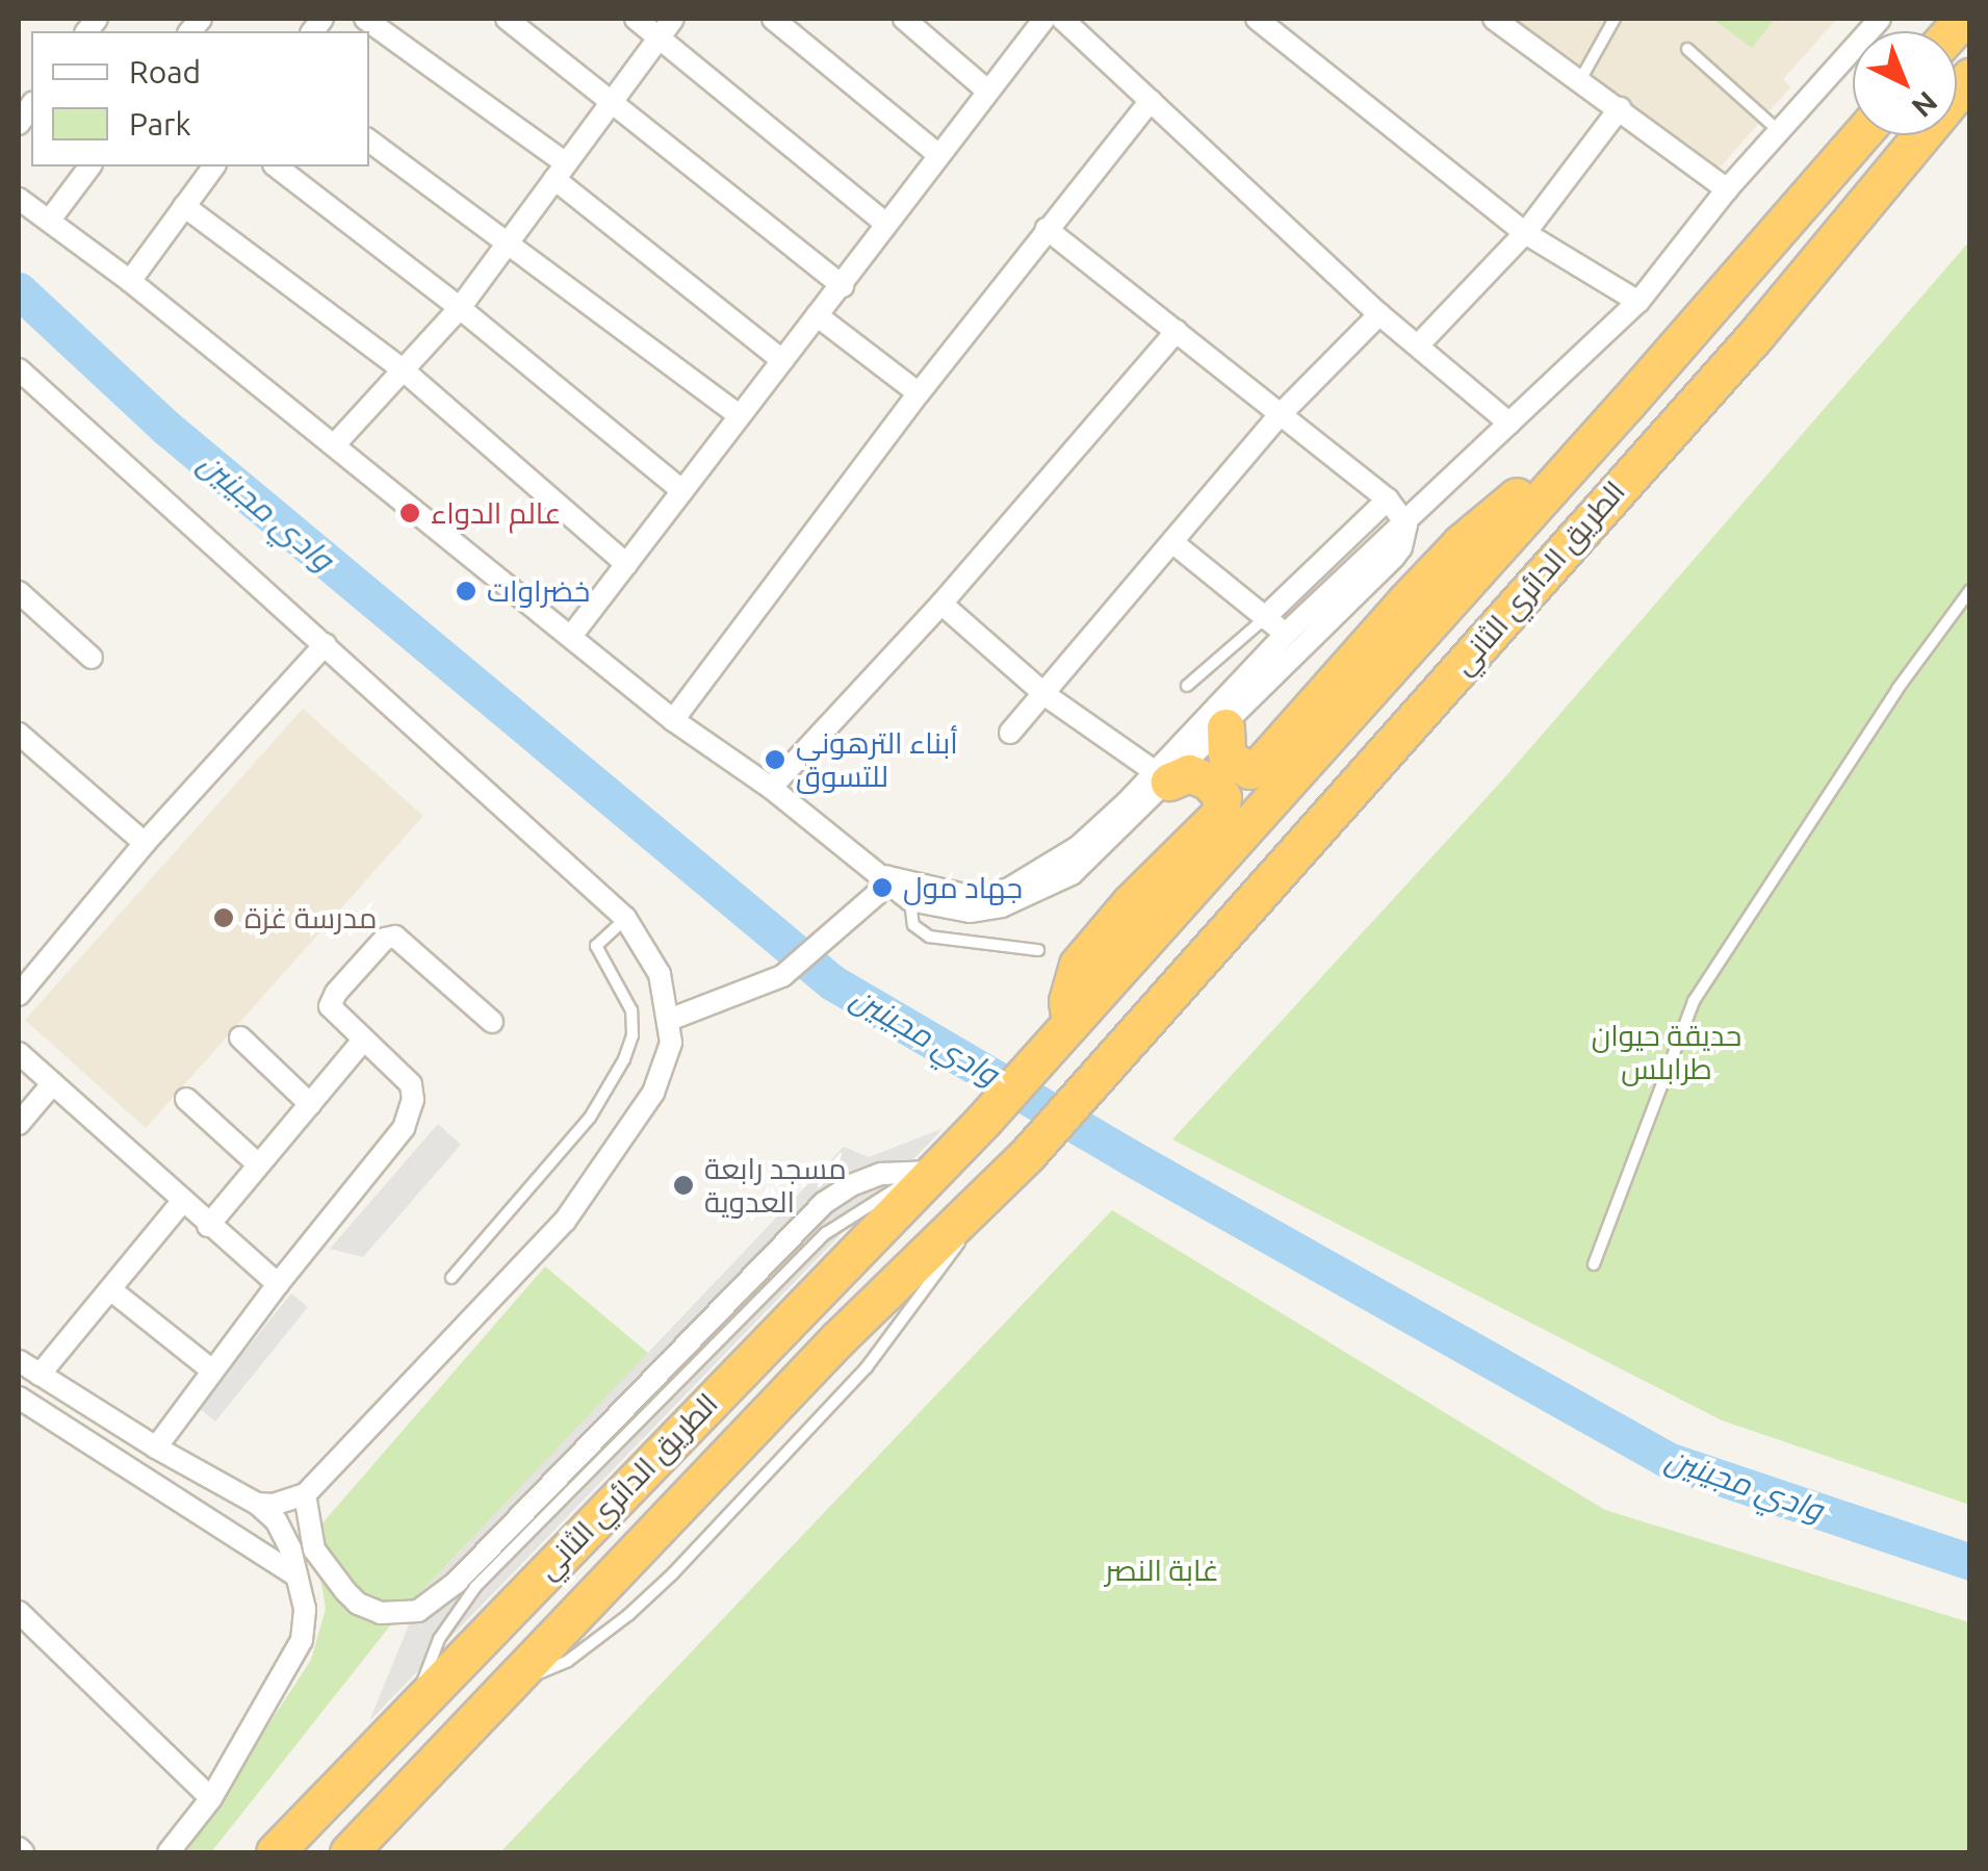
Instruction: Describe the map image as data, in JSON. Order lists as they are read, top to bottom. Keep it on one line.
{"streets":{"highway":["الطريق الدائري الثاني"]},"water":["وادي مجينين"],"parks":["حديقة حيوان طرابلس","غابة النصر"],"places":["عالم الدواء","خضراوات","أبناء الترهوني للتسوق","جهاد مول","مدرسة غزة","مسجد رابعة العدوية"],"legend":["Road","Park"],"north":"bottom right"}
